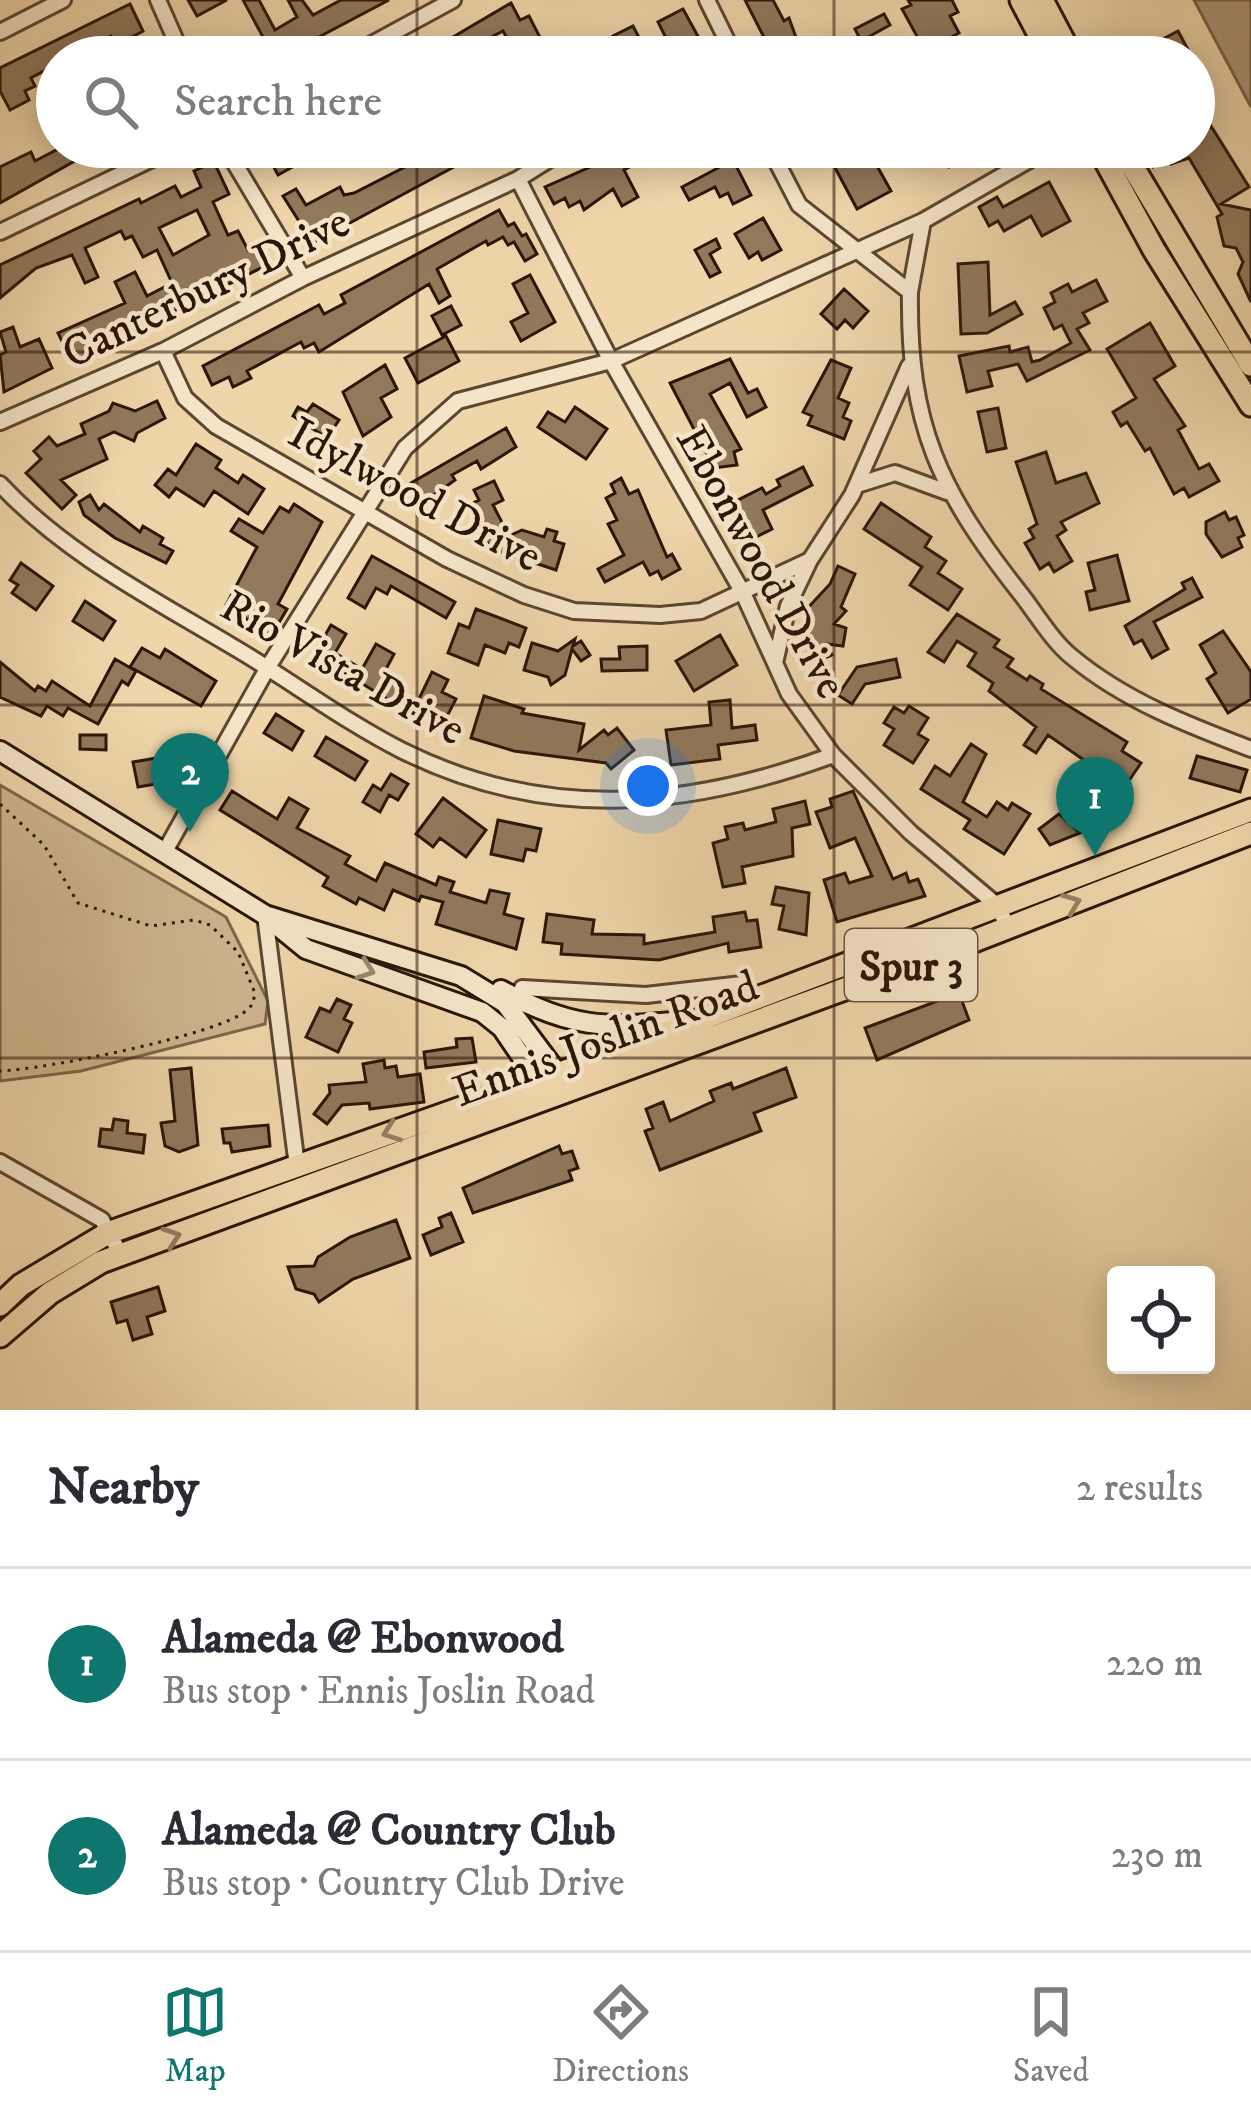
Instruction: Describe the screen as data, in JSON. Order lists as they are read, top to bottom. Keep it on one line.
{"streets":{"main road":["Spur 3","Ennis Joslin Road"],"street":["Canterbury Drive","Idylwood Drive","Ebonwood Drive","Rio Vista Drive"]},"crossings":[["Canterbury Drive","Idylwood Drive"],["Canterbury Drive","Ebonwood Drive"],["Idylwood Drive","Ebonwood Drive"],["Ebonwood Drive","Rio Vista Drive"],["Ebonwood Drive","Ennis Joslin Road"]],"page":{"search":"Search here","pins":["2","1"],"heading":["Nearby","2 results"],"list":[{"mark":"1","name":"Alameda @ Ebonwood","note":"Bus stop · Ennis Joslin Road","value":"220 m"},{"mark":"2","name":"Alameda @ Country Club","note":"Bus stop · Country Club Drive","value":"230 m"}],"nav":["Map","Directions","Saved"]}}
